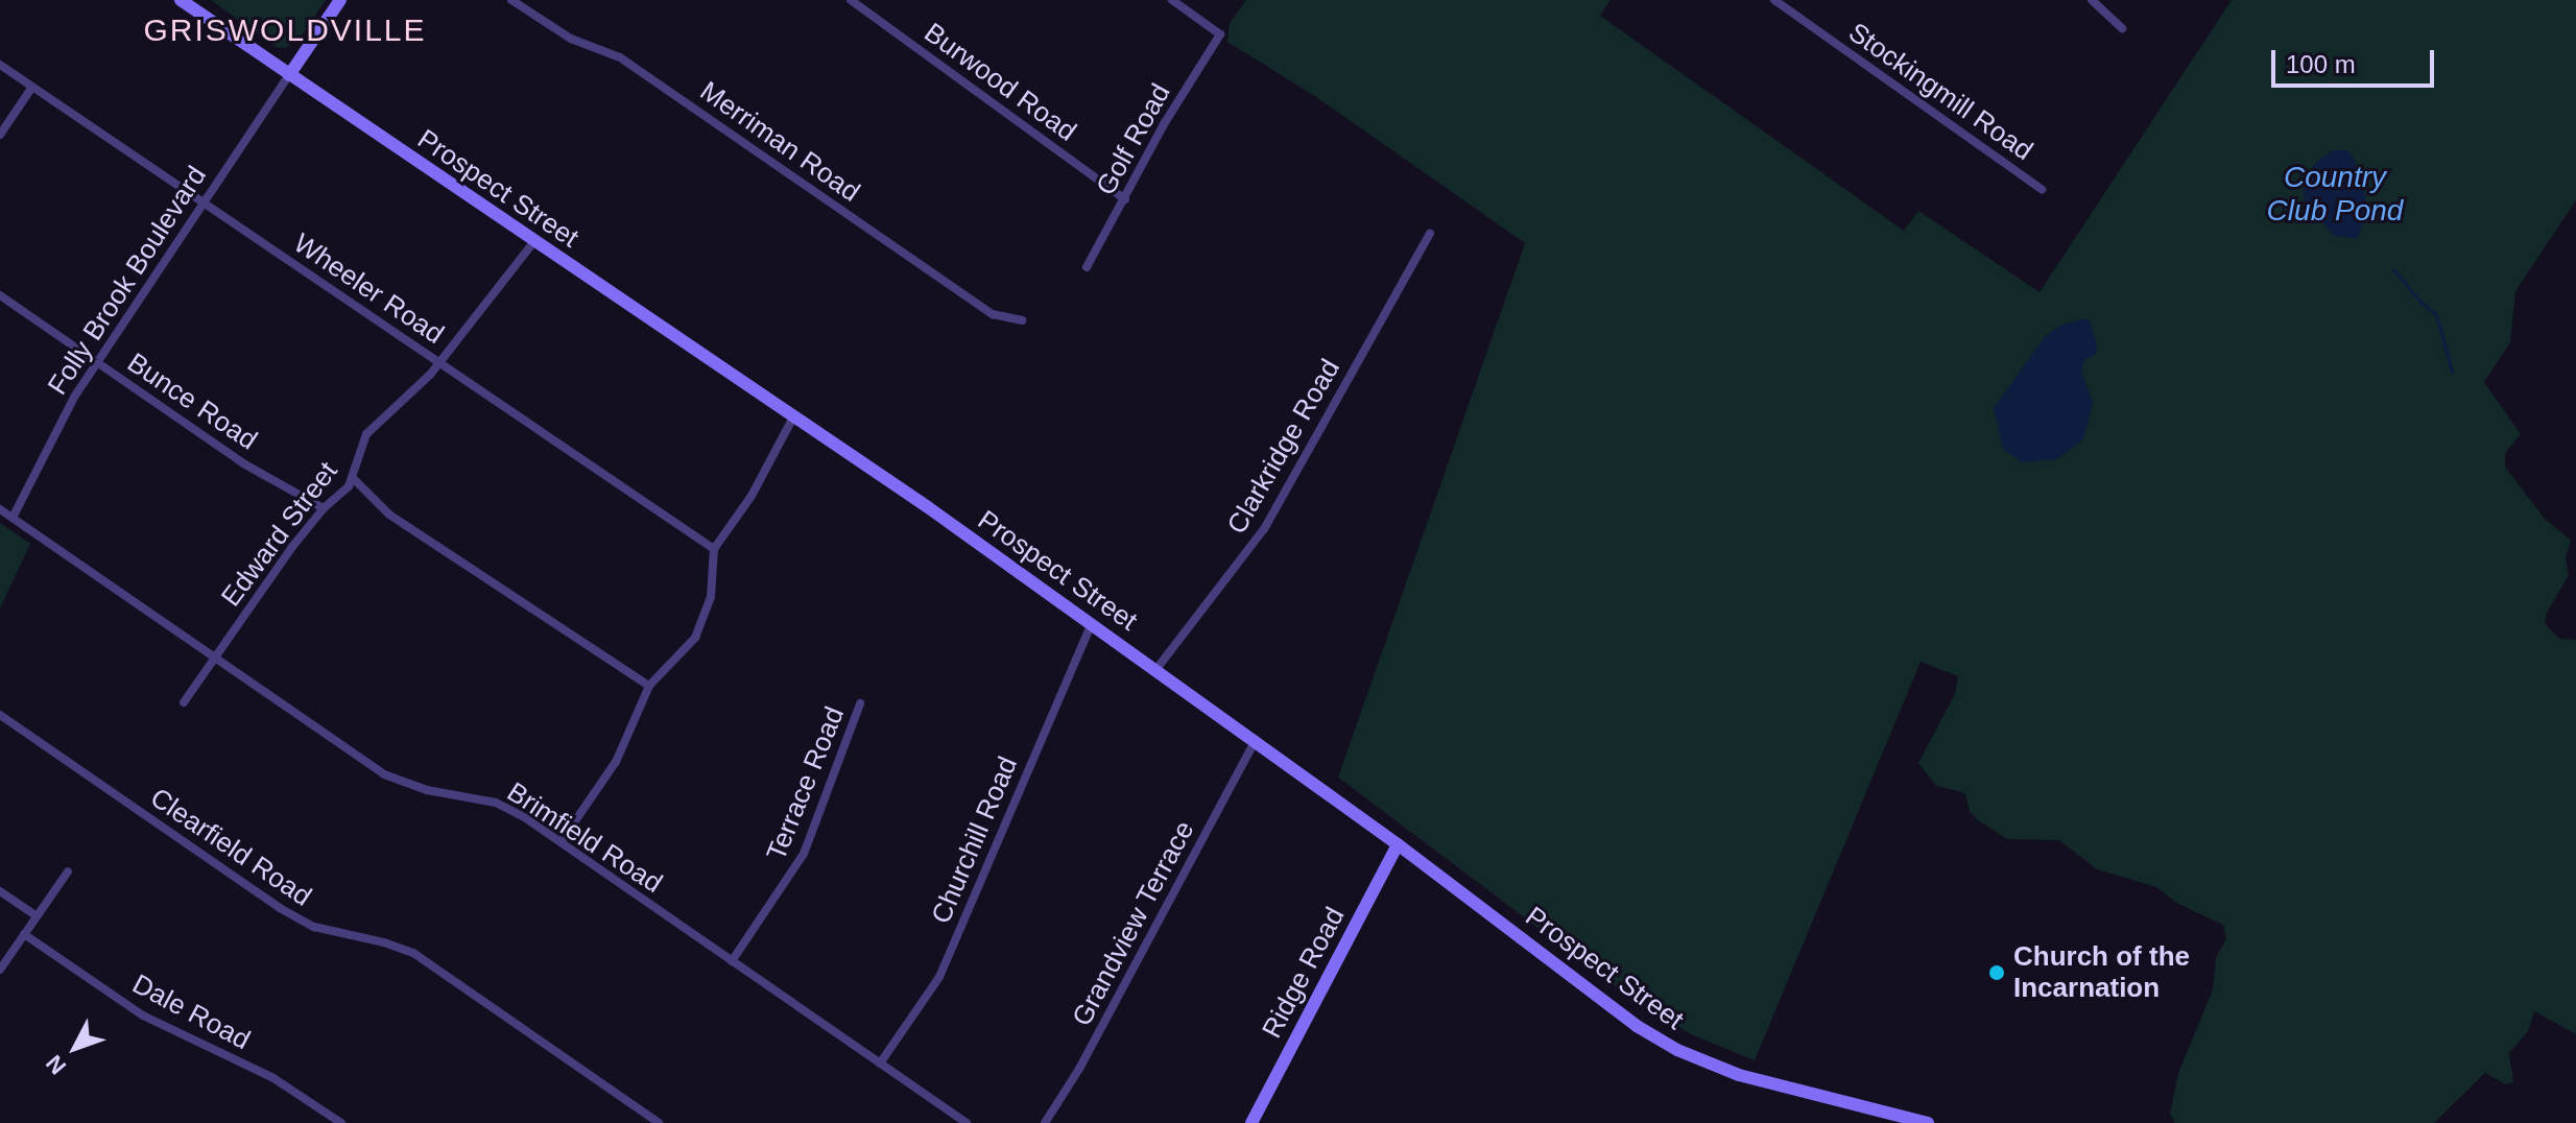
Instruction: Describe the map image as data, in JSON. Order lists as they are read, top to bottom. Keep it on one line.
{"streets":{"main road":["Prospect Street","Ridge Road"],"street":["Burwood Road","Stockingmill Road","Golf Road","Merriman Road","Folly Brook Boulevard","Wheeler Road","Bunce Road","Clarkridge Road","Edward Street","Terrace Road","Brimfield Road","Churchill Road","Clearfield Road","Grandview Terrace","Dale Road"]},"crossings":[["Burwood Road","Golf Road"],["Prospect Street","Folly Brook Boulevard"],["Prospect Street","Clarkridge Road"],["Prospect Street","Edward Street"],["Prospect Street","Churchill Road"],["Prospect Street","Grandview Terrace"],["Prospect Street","Ridge Road"],["Folly Brook Boulevard","Wheeler Road"],["Folly Brook Boulevard","Bunce Road"],["Folly Brook Boulevard","Brimfield Road"],["Wheeler Road","Edward Street"],["Bunce Road","Edward Street"],["Edward Street","Brimfield Road"],["Terrace Road","Brimfield Road"],["Brimfield Road","Churchill Road"]],"districts":["GRISWOLDVILLE"],"water":["Country Club Pond"],"places":["Church of the Incarnation"],"scale_bar":"100 m","north":"bottom left"}
